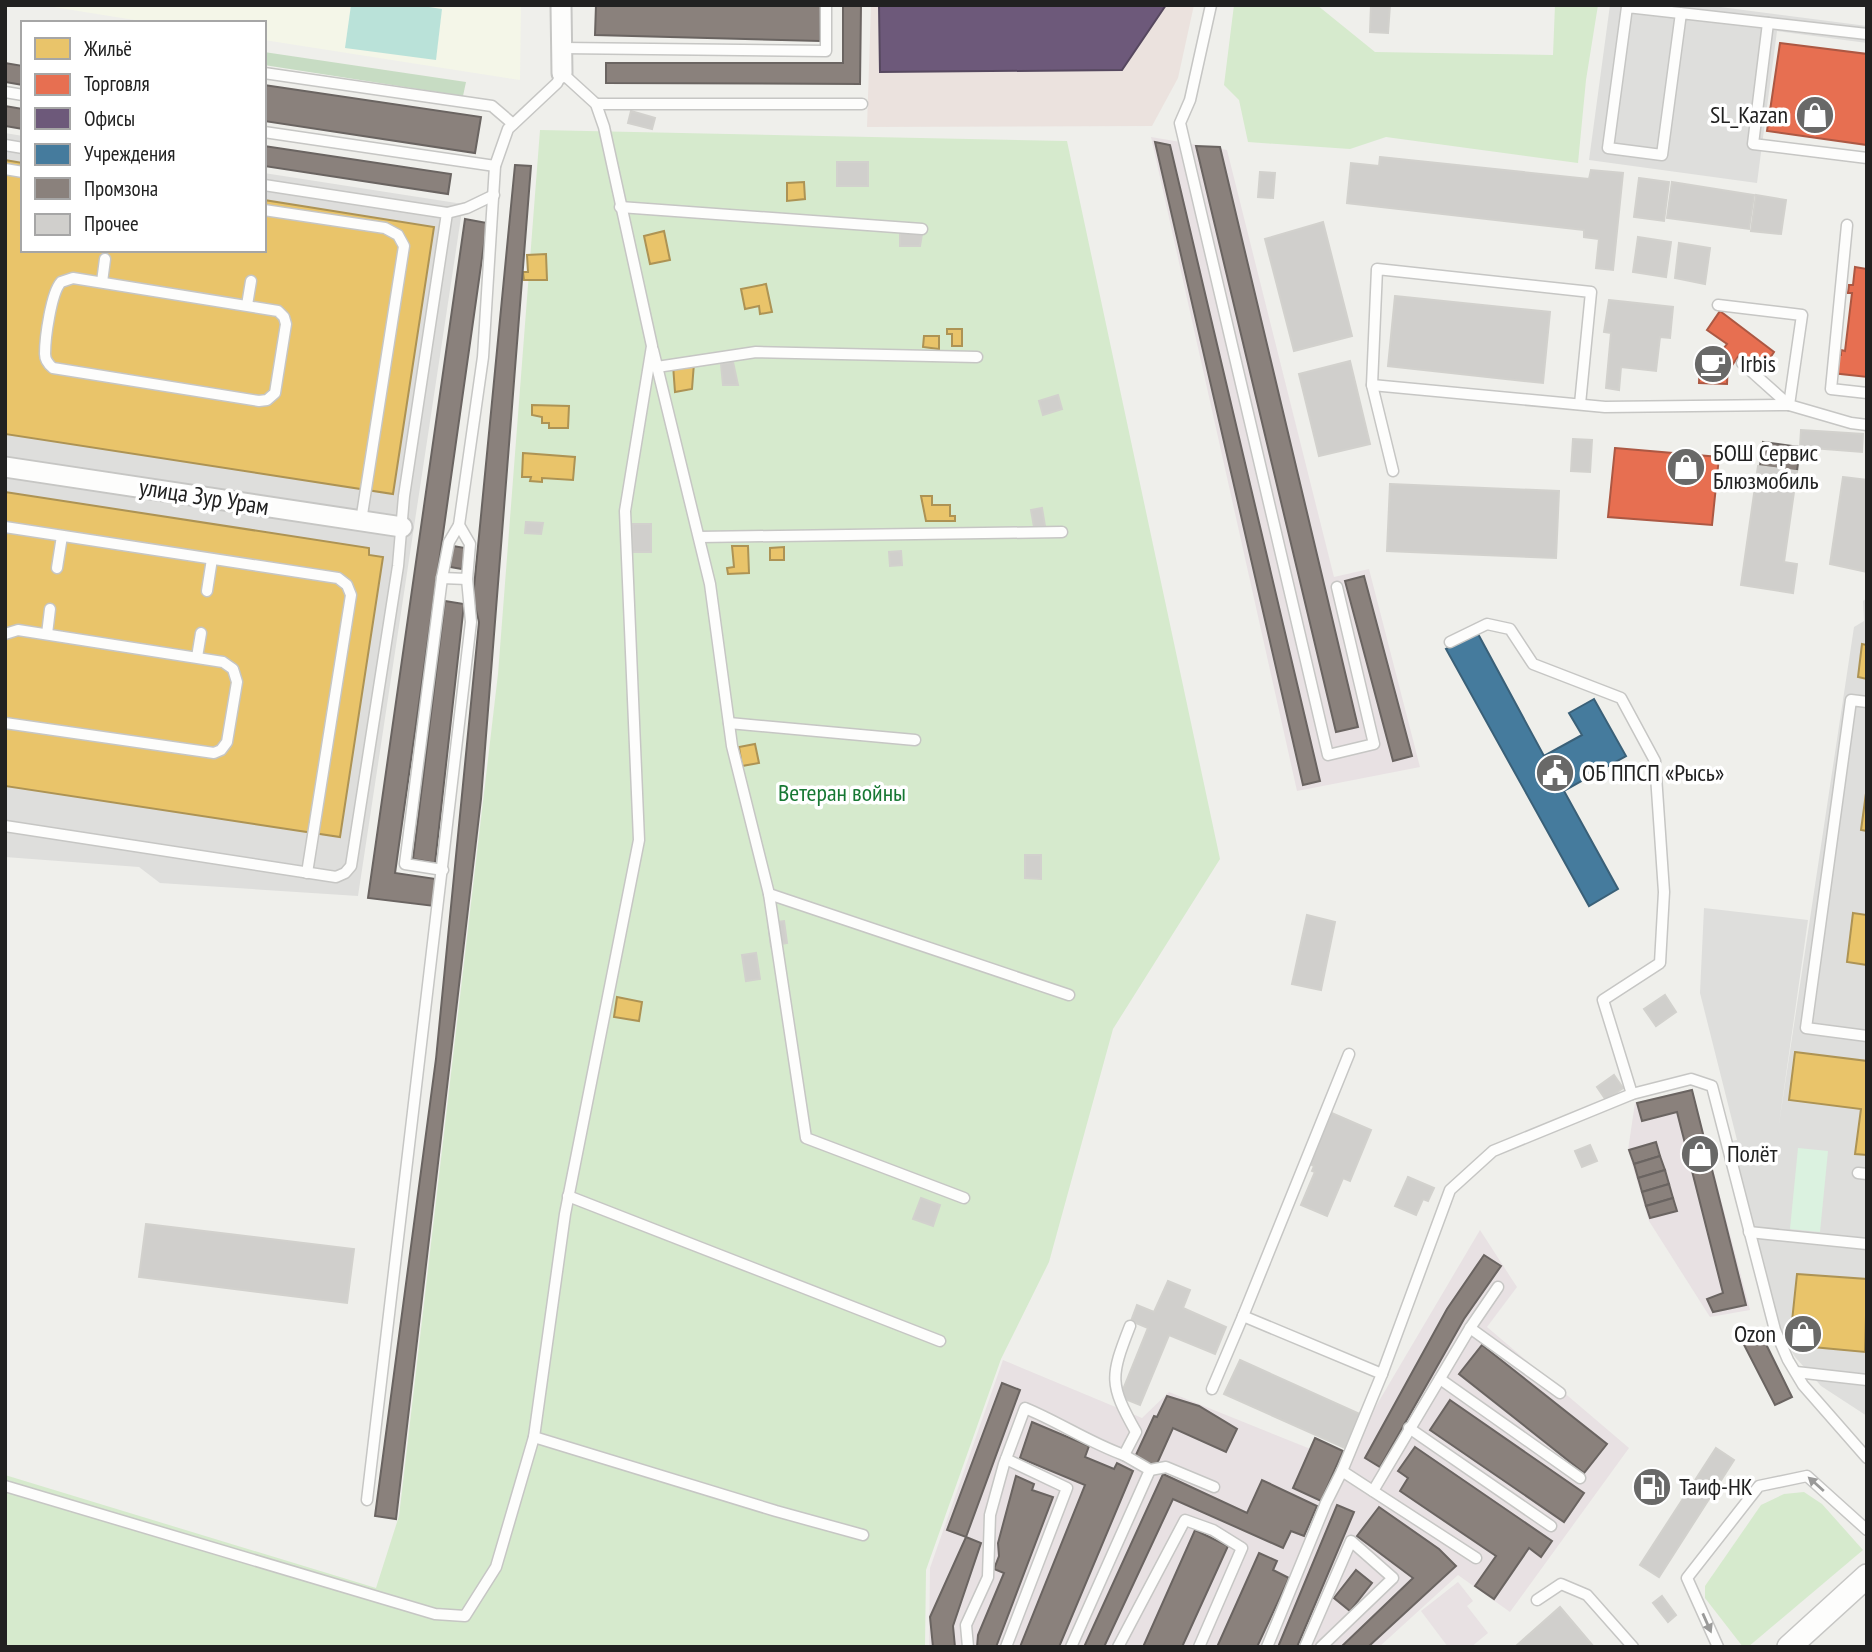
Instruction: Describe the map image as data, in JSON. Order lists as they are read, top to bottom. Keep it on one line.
{"streets":{"street":["улица Зур Урам"]},"parks":["Ветеран войны"],"places":{"shop":["SL_Kazan","БОШ Сервис Блюзмобиль","Полёт","Ozon"],"cafe":["Irbis"],"public building":["ОБ ППСП «Рысь»"],"fuel station":["Таиф-НК"]},"legend":["Жильё","Торговля","Офисы","Учреждения","Промзона","Прочее"]}
